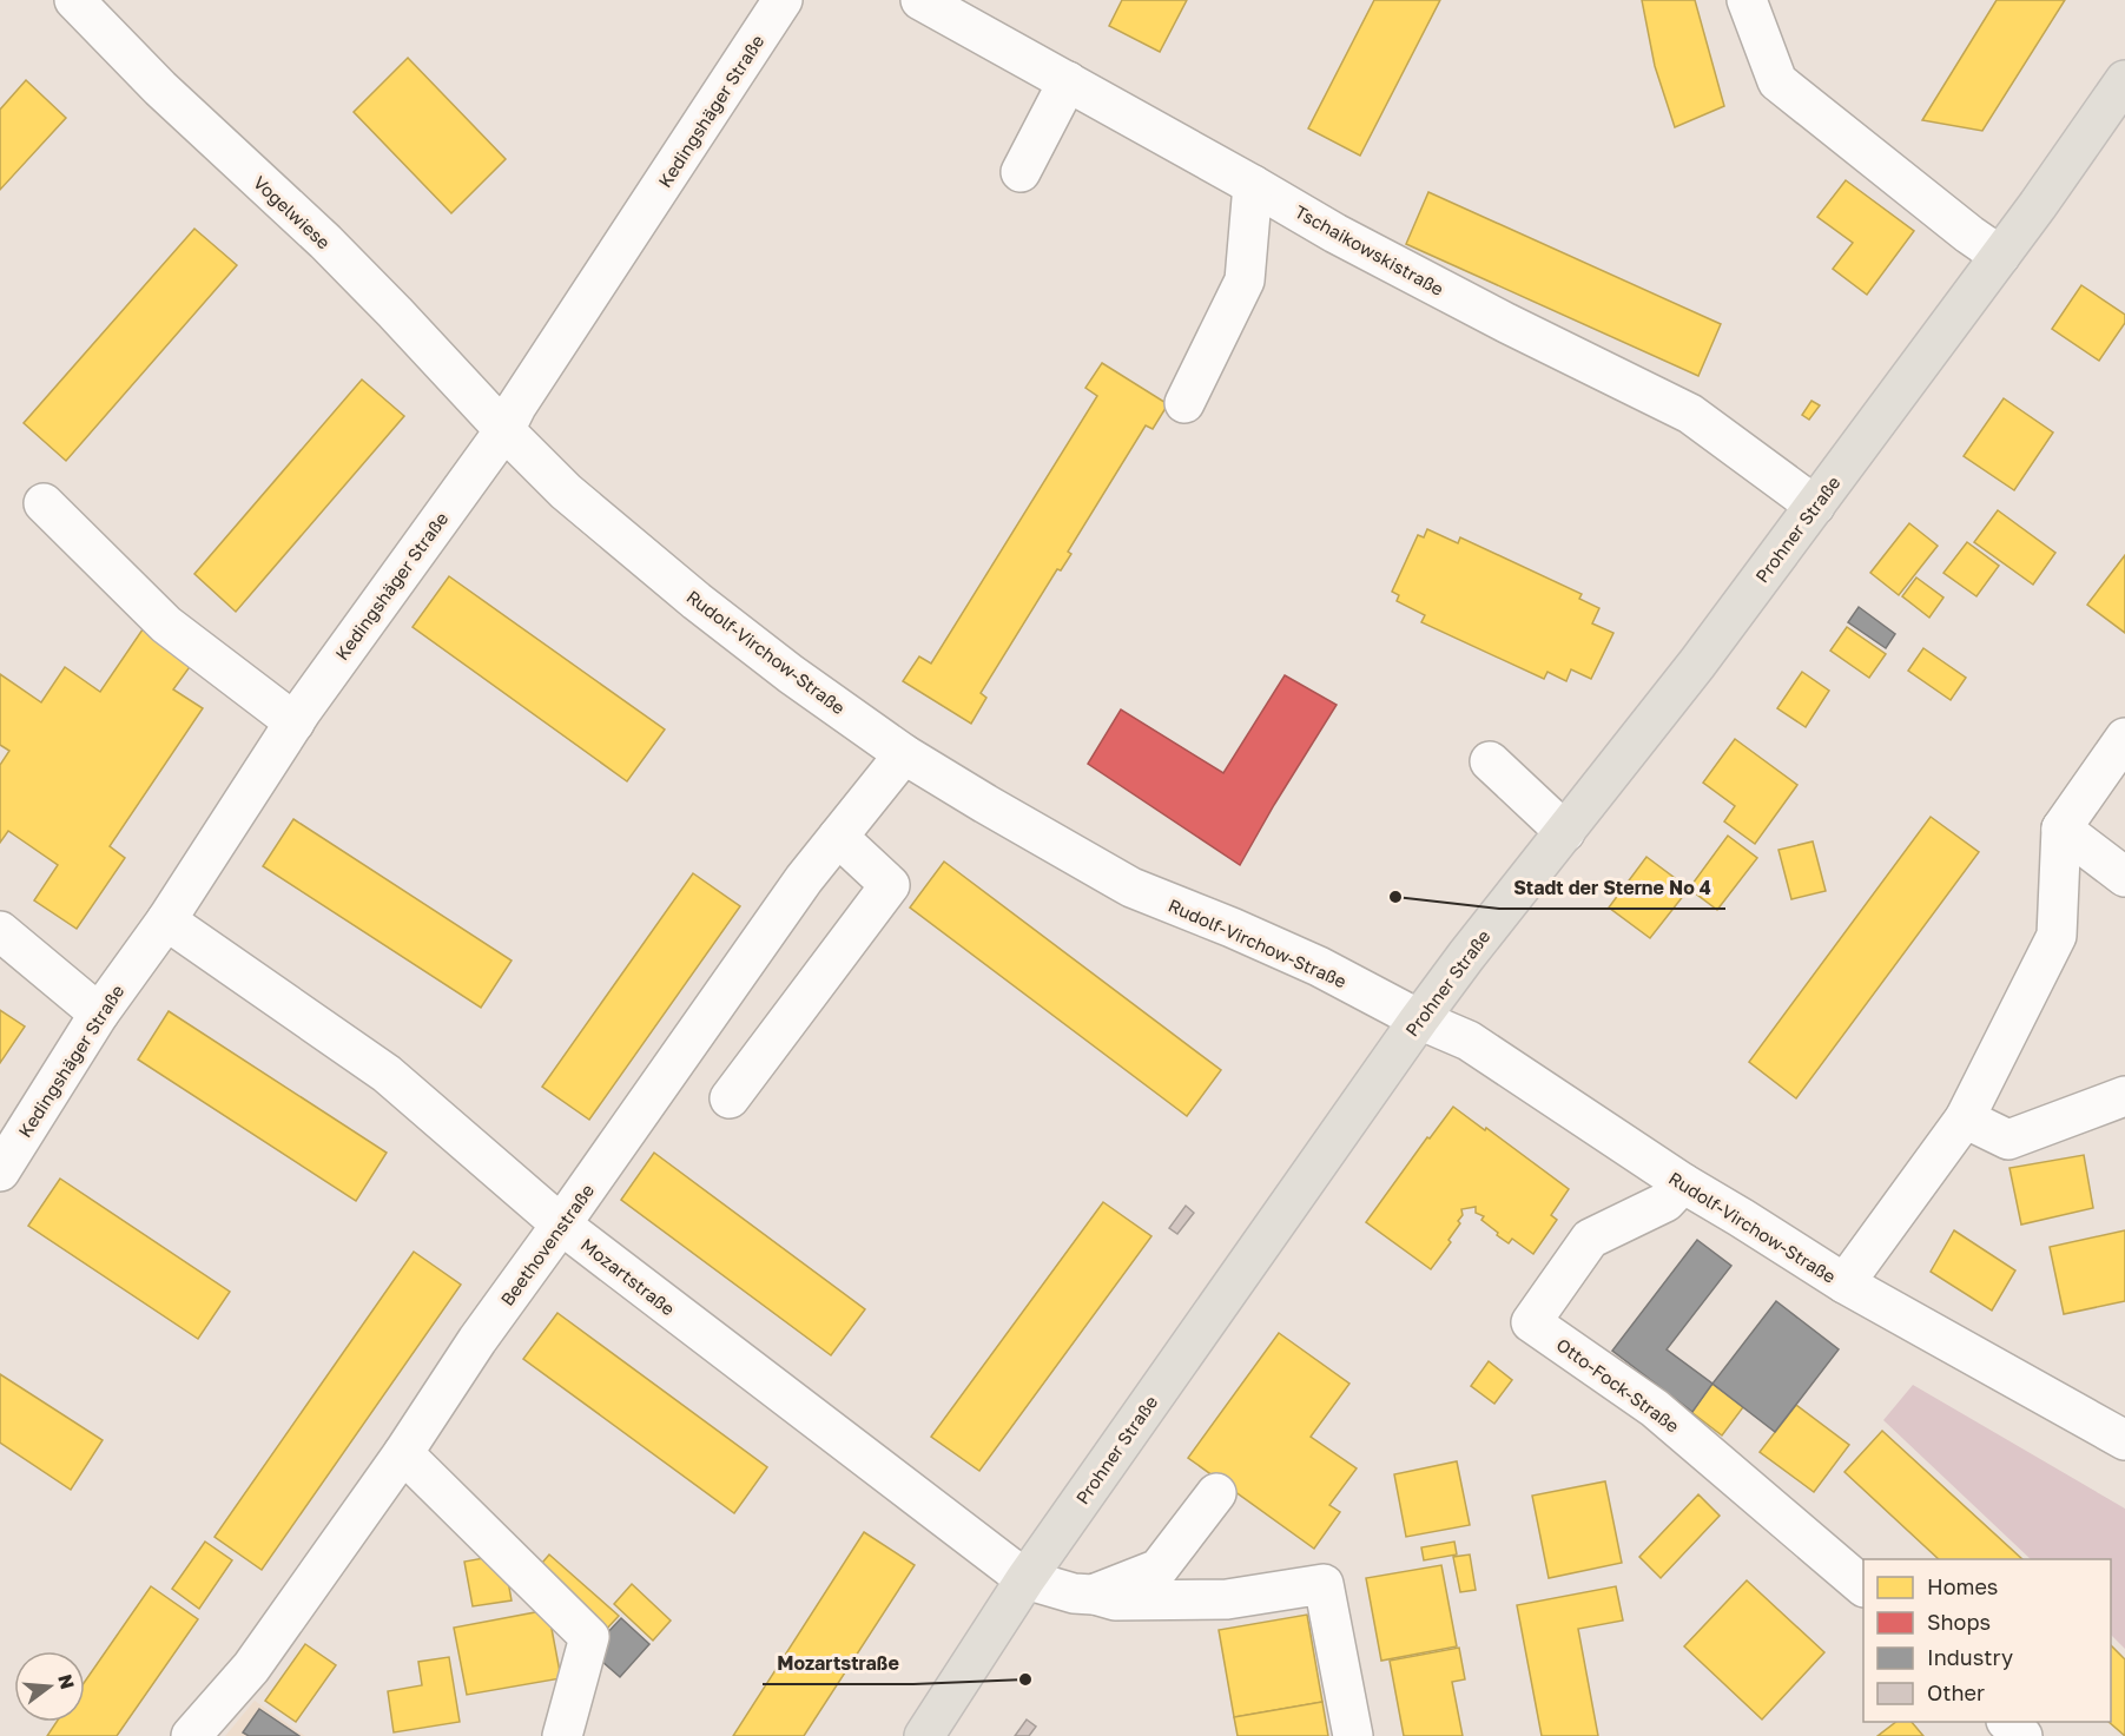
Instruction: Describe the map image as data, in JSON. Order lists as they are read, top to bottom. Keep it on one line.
{"streets":{"main road":["Prohner Straße"],"street":["Kedingshäger Straße","Vogelwiese","Tschaikowskistraße","Rudolf-Virchow-Straße","Beethovenstraße","Mozartstraße","Otto-Fock-Straße"]},"crossings":[["Kedingshäger Straße","Vogelwiese"],["Kedingshäger Straße","Rudolf-Virchow-Straße"],["Kedingshäger Straße","Mozartstraße"],["Vogelwiese","Rudolf-Virchow-Straße"],["Tschaikowskistraße","Prohner Straße"],["Prohner Straße","Rudolf-Virchow-Straße"],["Prohner Straße","Mozartstraße"],["Rudolf-Virchow-Straße","Beethovenstraße"],["Rudolf-Virchow-Straße","Otto-Fock-Straße"],["Beethovenstraße","Mozartstraße"]],"places":["Stadt der Sterne No 4","Mozartstraße"],"legend":["Homes","Shops","Industry","Other"],"north":"right"}
